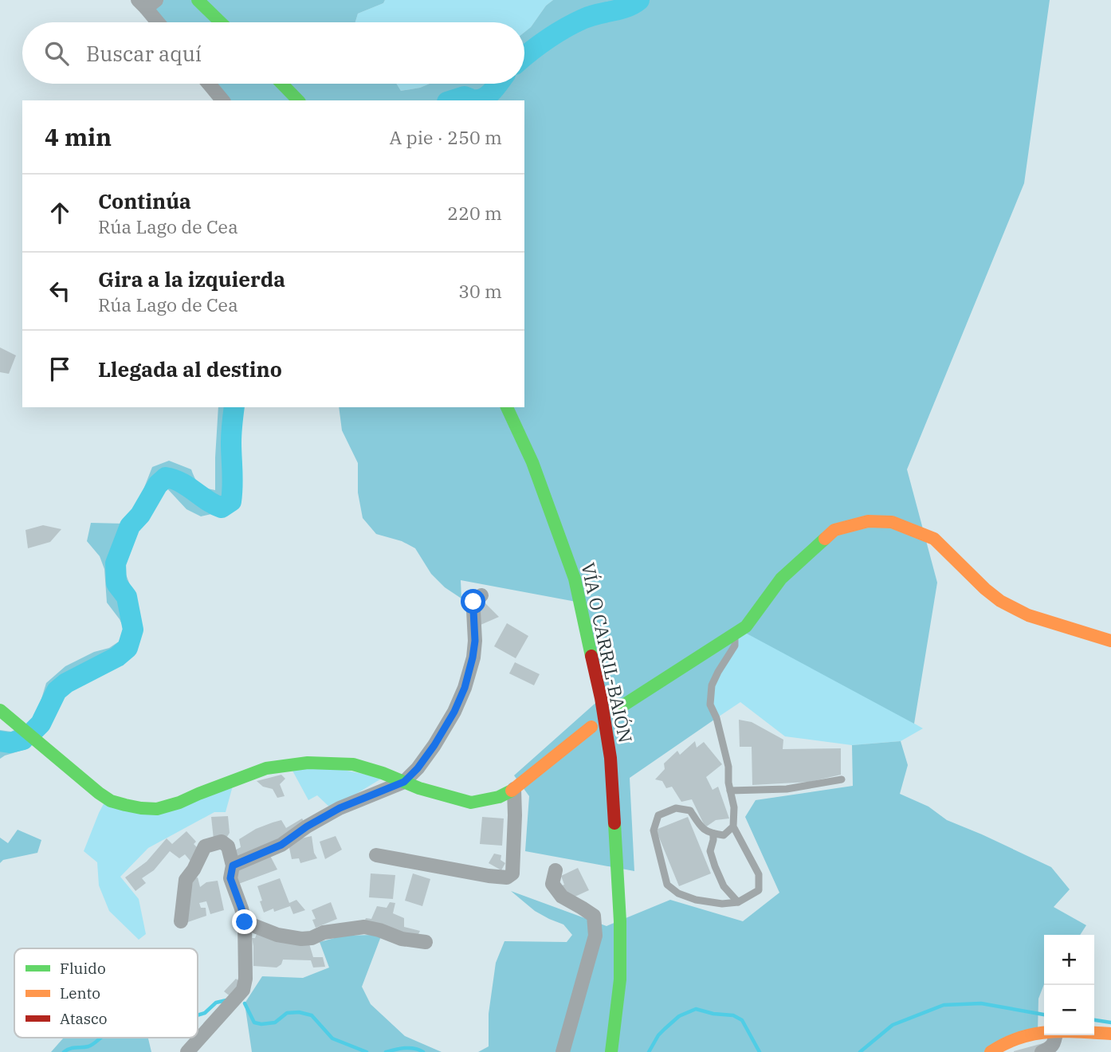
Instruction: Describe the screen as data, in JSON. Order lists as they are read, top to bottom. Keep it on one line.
{"streets":{"main road":["VÍA O CARRIL-BAIÓN"]},"legend":["Fluido","Lento","Atasco"],"page":{"search":"Buscar aquí","heading":["4 min","A pie · 250 m"],"list":[["Continúa","Rúa Lago de Cea","220 m"],["Gira a la izquierda","Rúa Lago de Cea","30 m"],"Llegada al destino"],"map_buttons":["+","−"]}}
